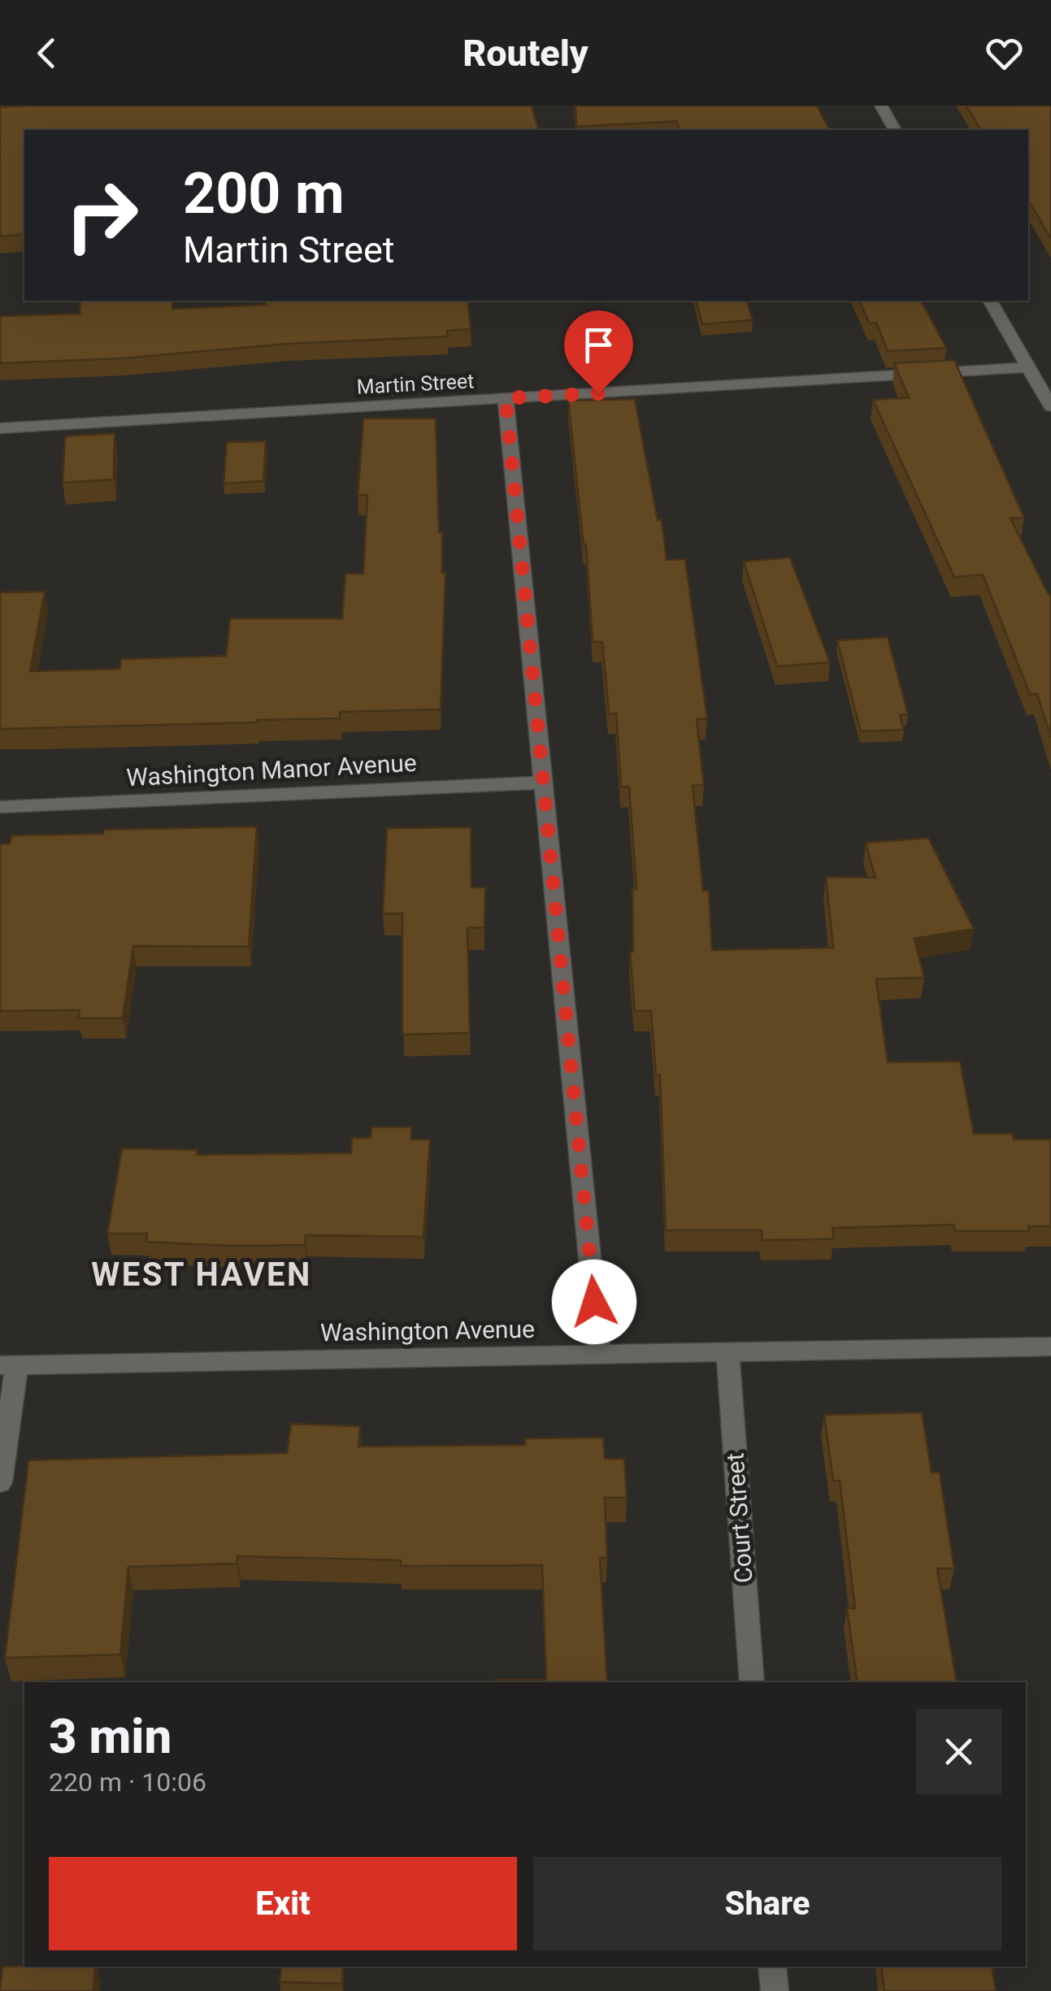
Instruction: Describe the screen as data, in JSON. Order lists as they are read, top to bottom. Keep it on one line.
{"streets":{"street":["Martin Street","Washington Manor Avenue","Washington Avenue","Court Street"]},"crossings":[["Washington Avenue","Court Street"]],"districts":["WEST HAVEN"],"page":{"header":"Routely","turn":["200 m","Martin Street"],"heading":["3 min","220 m · 10:06"],"buttons":["Exit","Share"]}}
